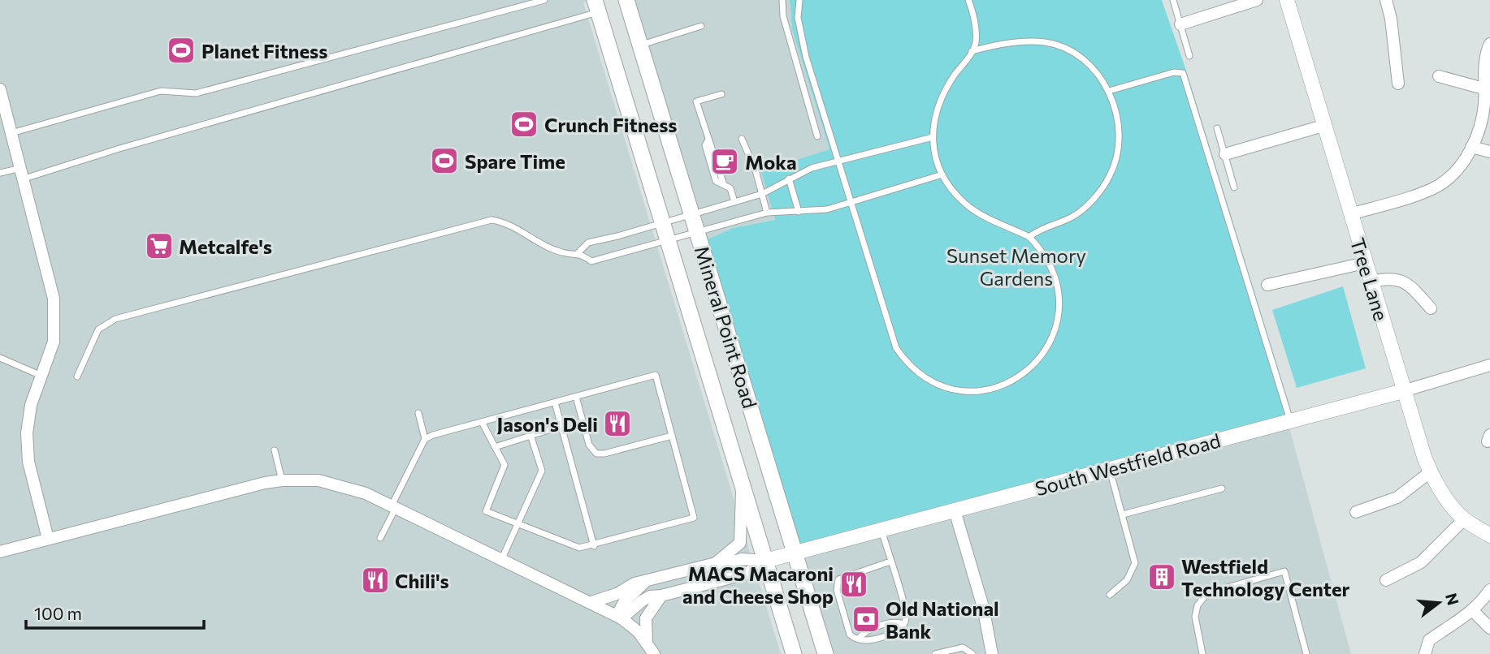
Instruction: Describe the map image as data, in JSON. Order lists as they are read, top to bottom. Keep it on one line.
{"streets":{"main road":["Mineral Point Road"],"street":["Tree Lane","South Westfield Road"]},"crossings":[["Tree Lane","South Westfield Road"],["Mineral Point Road","South Westfield Road"]],"parks":["Sunset Memory Gardens"],"places":{"sports":["Planet Fitness","Crunch Fitness","Spare Time"],"cafe":["Moka"],"supermarket":["Metcalfe's"],"restaurant":["Jason's Deli","Chili's","MACS Macaroni and Cheese Shop"],"building":["Westfield Technology Center"],"bank":["Old National Bank"]},"scale_bar":"100 m","north":"right"}
